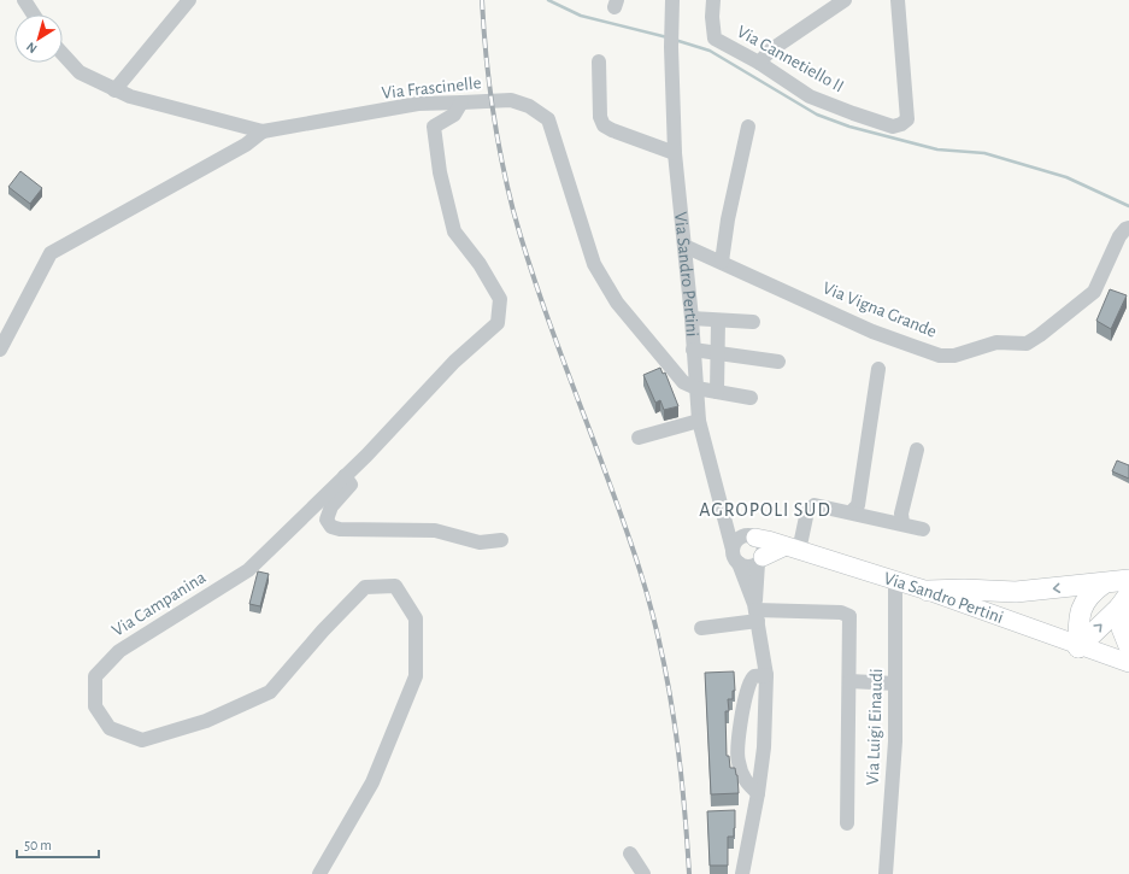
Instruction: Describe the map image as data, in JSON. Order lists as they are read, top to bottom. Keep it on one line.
{"streets":{"main road":["Via Sandro Pertini"],"street":["Via Cannetiello II","Via Frascinelle","Via Vigna Grande","Via Campanina","Via Luigi Einaudi"]},"crossings":[["Via Frascinelle","Via Sandro Pertini"],["Via Frascinelle","Via Campanina"],["Via Sandro Pertini","Via Vigna Grande"],["Via Sandro Pertini","Via Luigi Einaudi"]],"districts":["AGROPOLI SUD"],"scale_bar":"50 m","north":"bottom left"}
